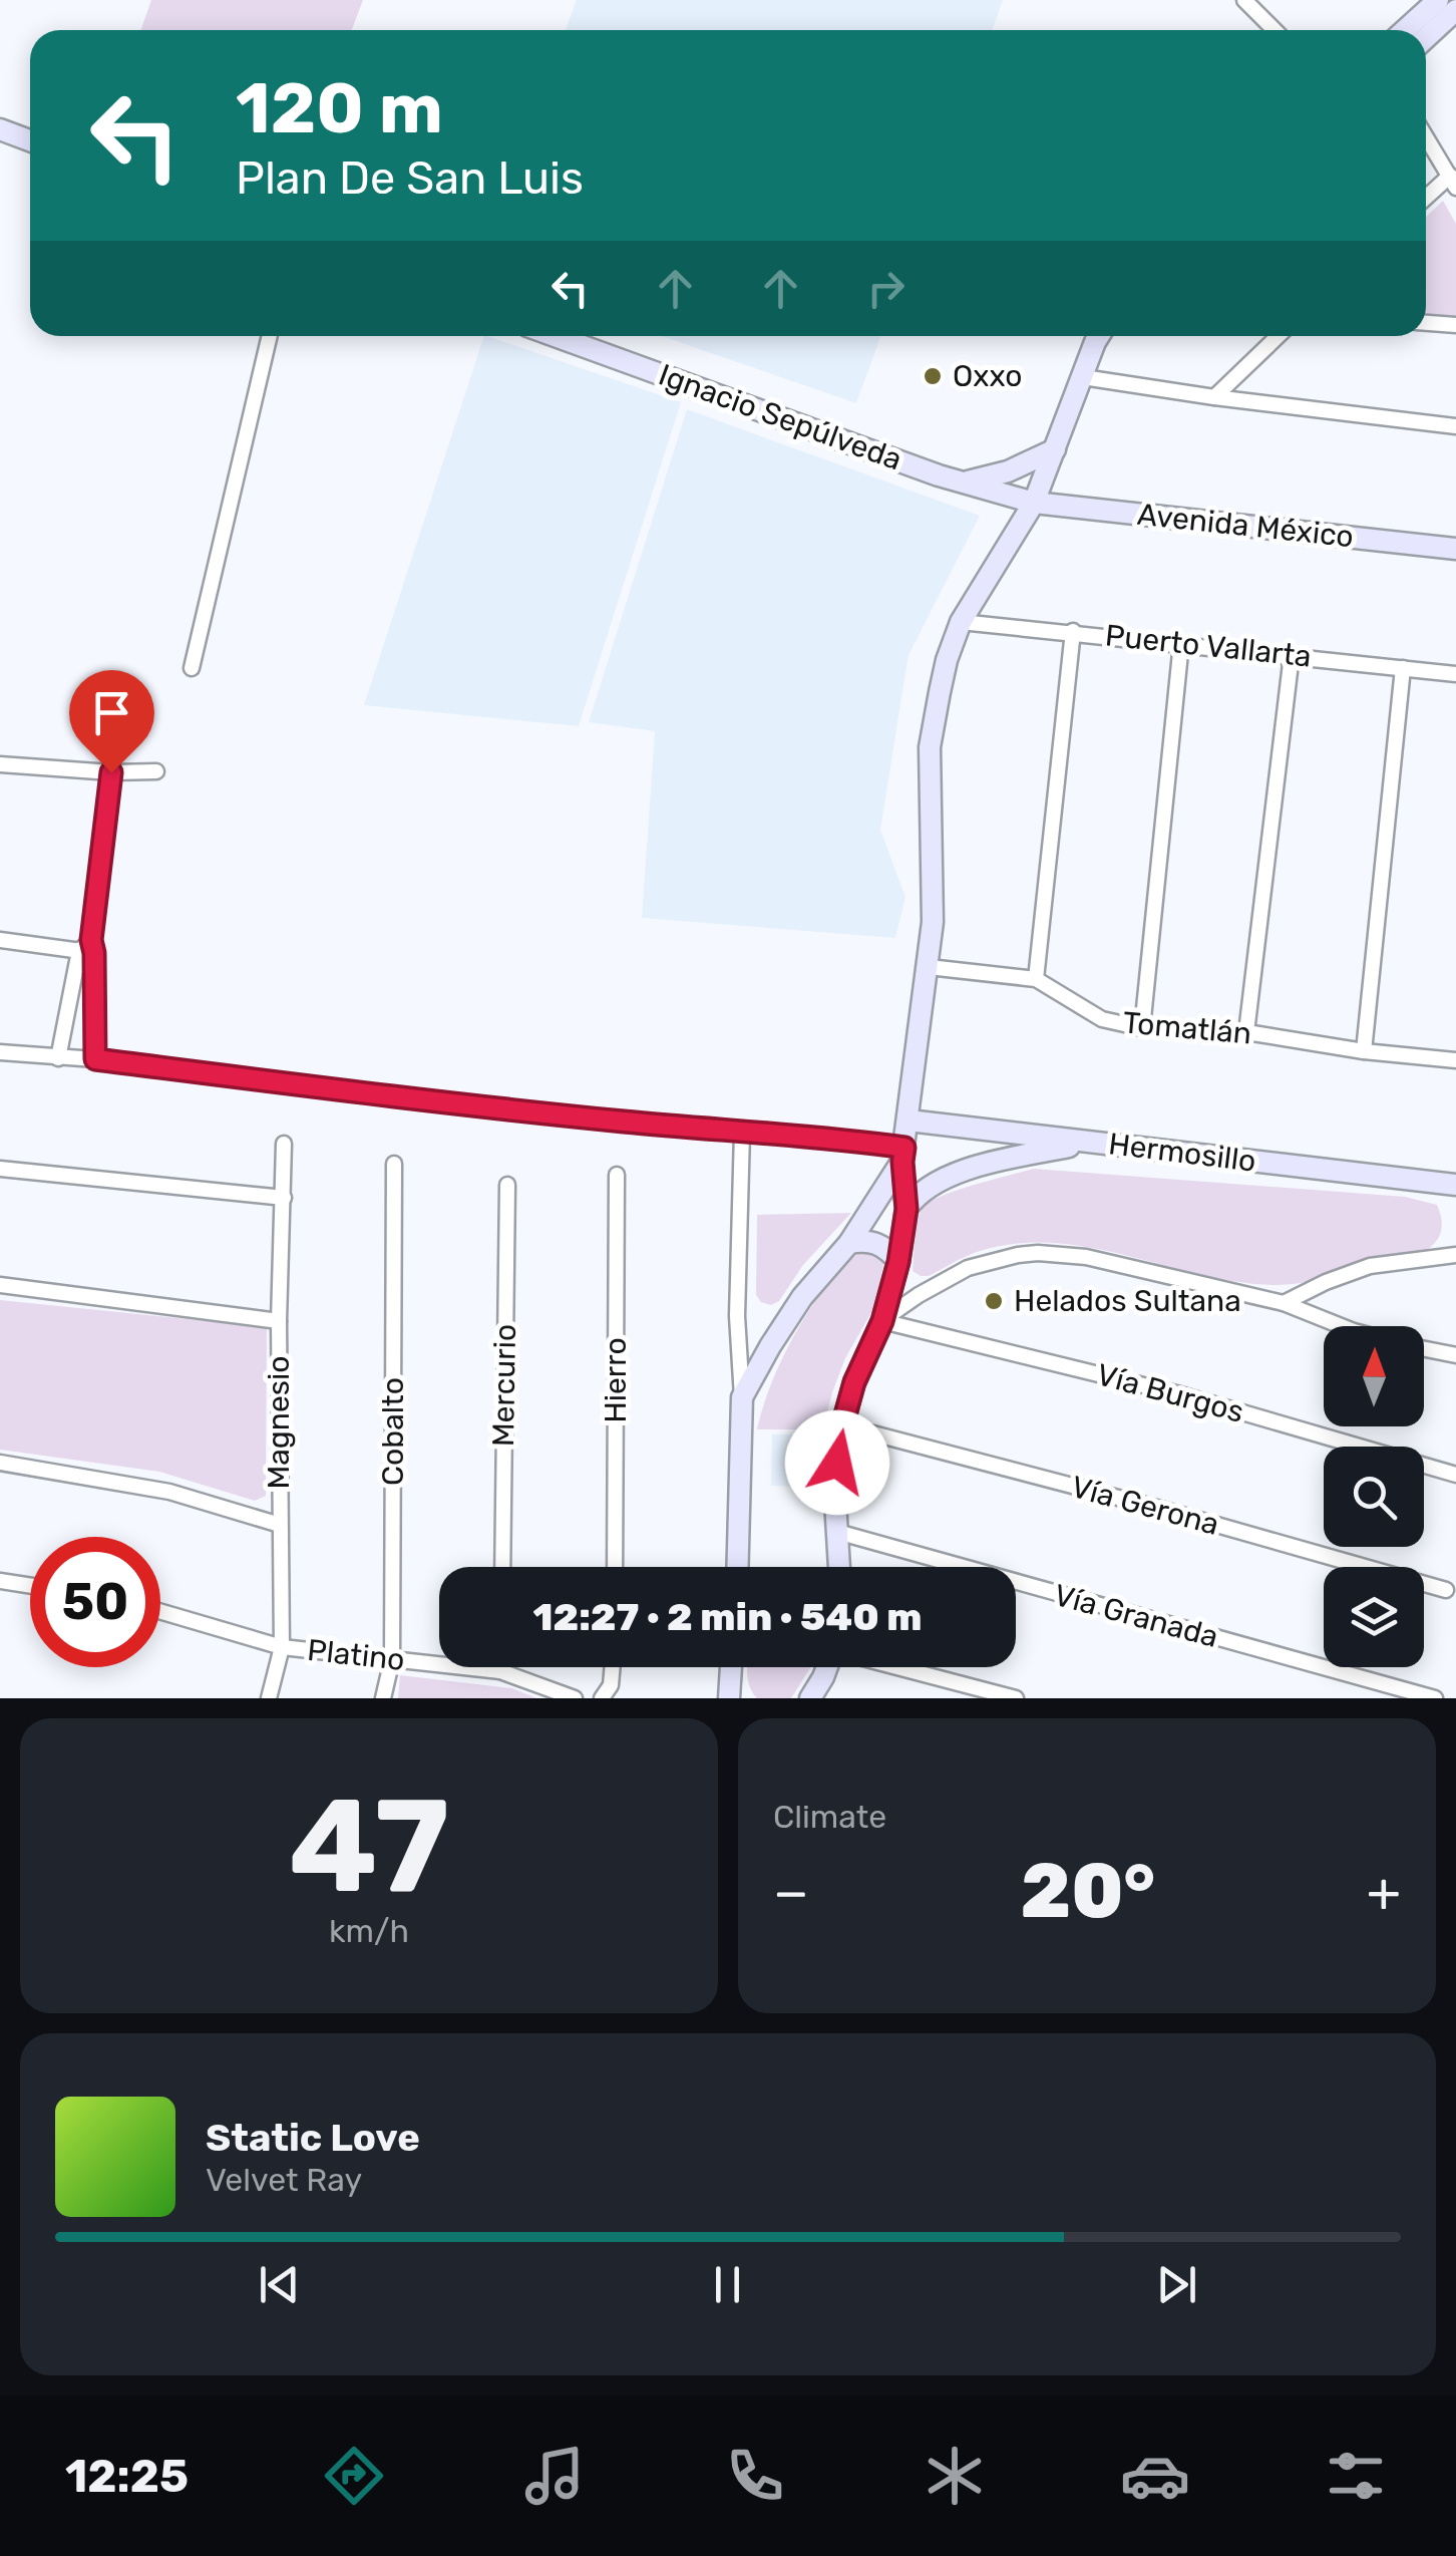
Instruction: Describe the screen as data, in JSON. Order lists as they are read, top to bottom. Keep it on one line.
{"streets":{"main road":["Ignacio Sepúlveda","Avenida México","Hermosillo"],"street":["Puerto Vallarta","Tomatlán","Hierro","Mercurio","Vía Burgos","Magnesio","Cobalto","Vía Gerona","Vía Granada","Platino"]},"crossings":[["Ignacio Sepúlveda","Avenida México"],["Magnesio","Platino"],["Cobalto","Platino"]],"places":["Oxxo","Helados Sultana"],"north":"top","page":{"turn":["120 m","Plan De San Luis"],"limit":"50","trip":"12:27 · 2 min · 540 m","tile":[["47","km/h"],"Climate"],"heat":["−","20°","+"],"song":["Static Love","Velvet Ray"],"tabs":"12:25"}}
